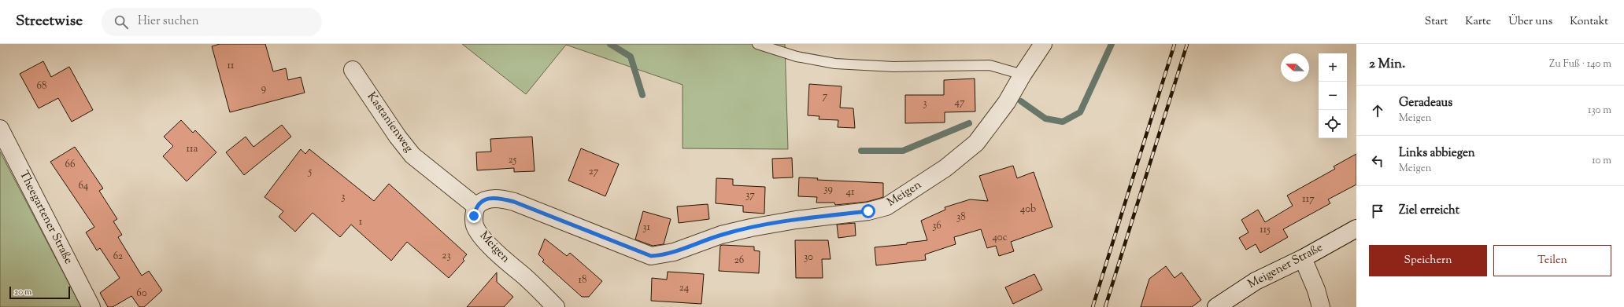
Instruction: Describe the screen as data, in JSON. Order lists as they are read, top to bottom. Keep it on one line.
{"streets":{"street":["Kastanienweg","Meigen","Theegartener Straße","Meigener Straße"]},"crossings":[["Kastanienweg","Meigen"]],"house_numbers":["11","68","9","7","47","3","11a","25","66","5","27","64","39","41","37","3","117","40b","38","1","36","31","115","40c","23","62","30","26","18","24","60"],"scale_bar":"20 m","north":"left","page":{"header":"Streetwise","search":"Hier suchen","nav":["Start","Karte","Über uns","Kontakt"],"heading":["2 Min.","Zu Fuß · 140 m"],"map_buttons":["+","−"],"list":[["Geradeaus","Meigen","130 m"],["Links abbiegen","Meigen","10 m"],"Ziel erreicht"],"buttons":["Speichern","Teilen"],"scale":"20 m"}}
